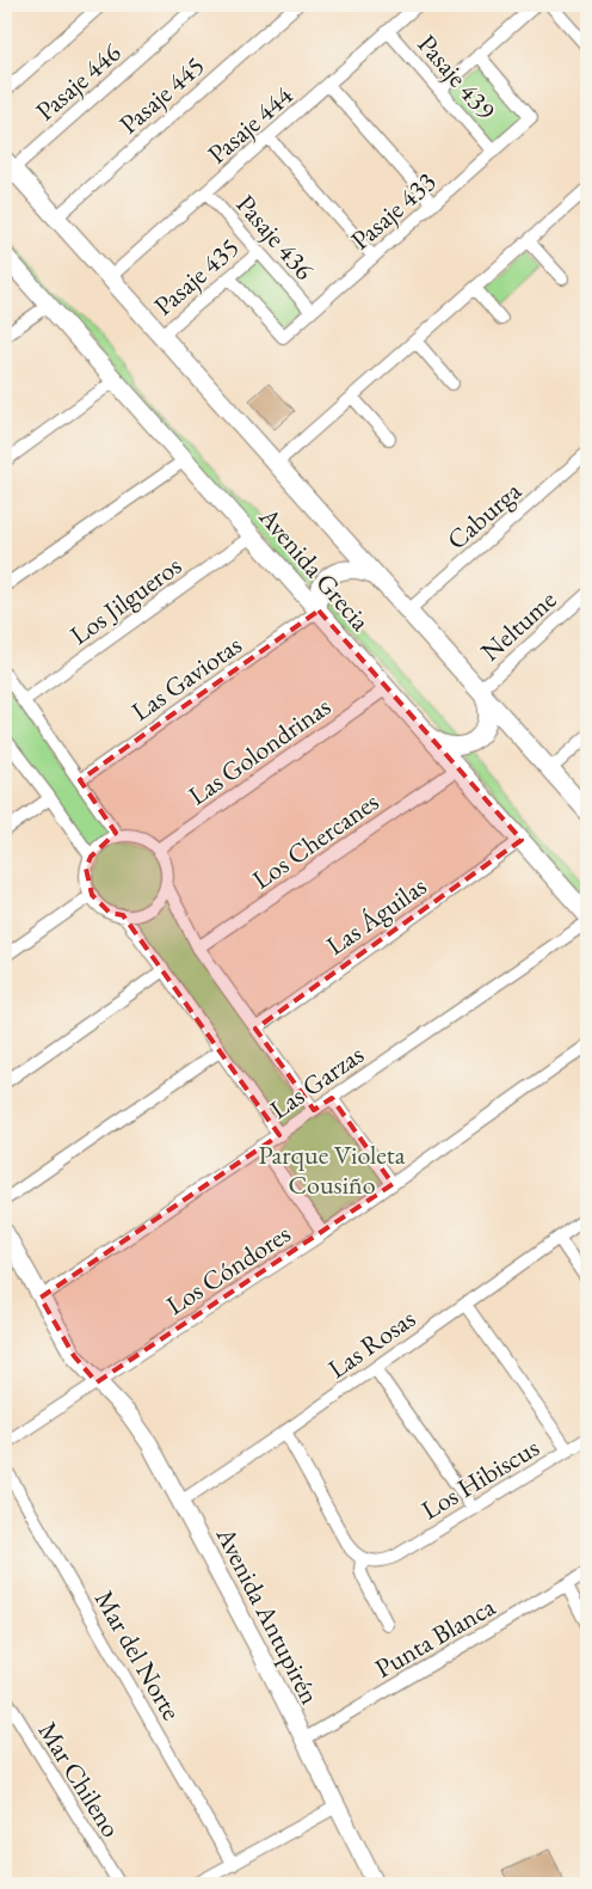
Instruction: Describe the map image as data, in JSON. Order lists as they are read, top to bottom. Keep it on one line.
{"streets":{"main road":["Avenida Grecia"],"street":["Pasaje 439","Pasaje 446","Pasaje 445","Pasaje 444","Pasaje 433","Pasaje 436","Pasaje 435","Caburga","Los Jilgueros","Neltume","Las Gaviotas","Las Golondrinas","Los Chercanes","Las Águilas","Las Garzas","Los Cóndores","Las Rosas","Los Hibiscus","Avenida Antupirén","Punta Blanca","Mar del Norte","Mar Chileno"]},"crossings":[["Pasaje 439","Pasaje 444"],["Pasaje 439","Pasaje 433"],["Pasaje 446","Avenida Grecia"],["Pasaje 445","Avenida Grecia"],["Pasaje 444","Pasaje 436"],["Pasaje 444","Avenida Grecia"],["Pasaje 433","Pasaje 436"],["Pasaje 433","Pasaje 435"],["Pasaje 436","Pasaje 435"],["Pasaje 435","Avenida Grecia"],["Caburga","Avenida Grecia"],["Avenida Grecia","Los Jilgueros"],["Avenida Grecia","Neltume"],["Avenida Grecia","Las Gaviotas"],["Avenida Grecia","Las Golondrinas"],["Avenida Grecia","Los Chercanes"],["Avenida Grecia","Las Águilas"],["Las Garzas","Avenida Antupirén"],["Los Cóndores","Avenida Antupirén"],["Las Rosas","Avenida Antupirén"],["Avenida Antupirén","Punta Blanca"]],"parks":["Parque Violeta Cousiño"]}
